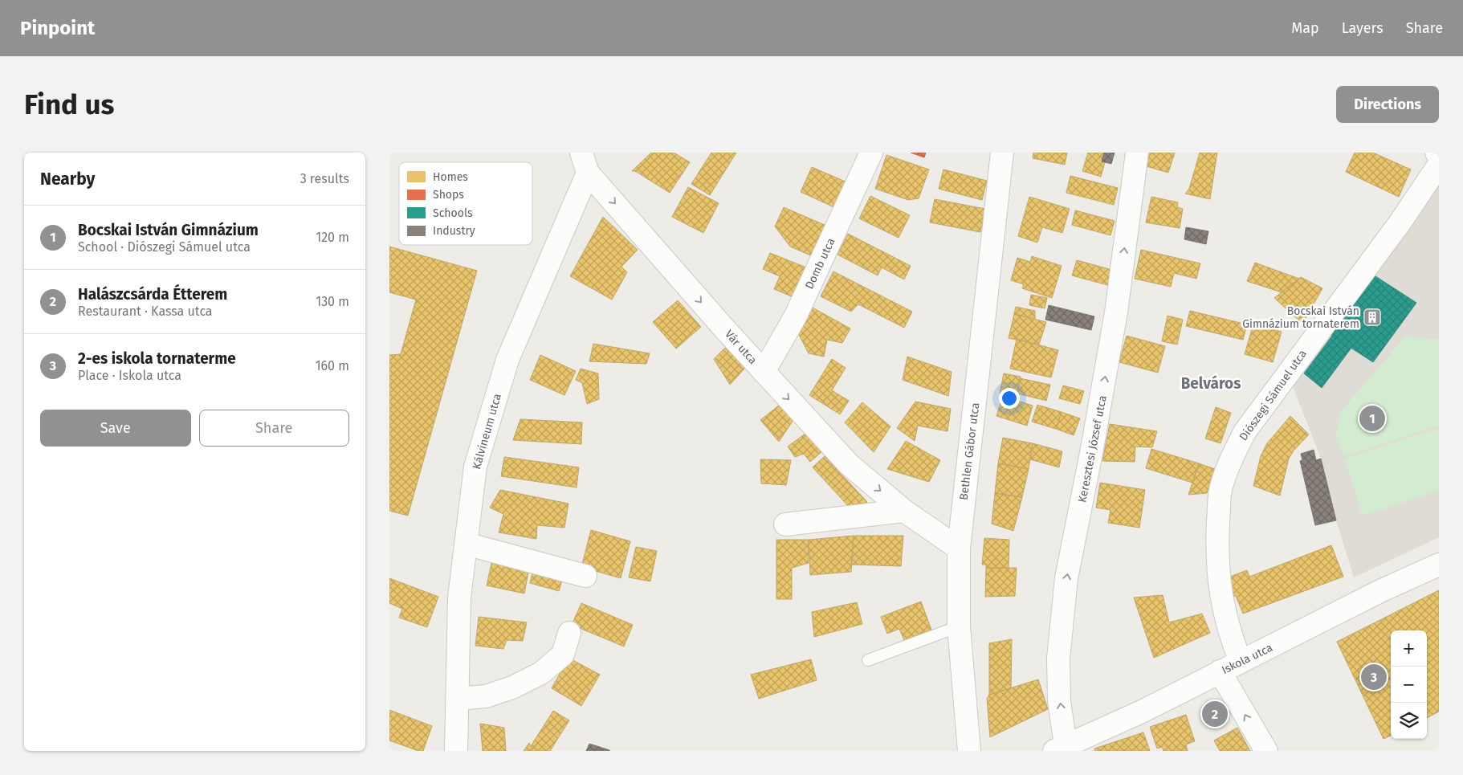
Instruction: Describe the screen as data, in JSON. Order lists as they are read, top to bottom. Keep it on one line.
{"streets":{"street":["Domb utca","Vár utca","Diószegi Sámuel utca","Kálvineum utca","Keresztesi József utca","Bethlen Gábor utca","Iskola utca"]},"crossings":[["Domb utca","Vár utca"],["Vár utca","Kálvineum utca"],["Vár utca","Bethlen Gábor utca"],["Diószegi Sámuel utca","Iskola utca"],["Keresztesi József utca","Iskola utca"]],"one_way":["Vár utca","Keresztesi József utca"],"districts":["Belváros"],"places":{"building":["Bocskai István Gimnázium tornaterem"]},"legend":["Homes","Shops","Schools","Industry"],"page":{"header":"Pinpoint","nav":["Map","Layers","Share"],"buttons":["Directions",["Save","Share"]],"title":"Find us","heading":["Nearby","3 results"],"list":[{"mark":"1","name":"Bocskai István Gimnázium","note":"School · Diószegi Sámuel utca","value":"120 m"},{"mark":"2","name":"Halászcsárda Étterem","note":"Restaurant · Kassa utca","value":"130 m"},{"mark":"3","name":"2-es iskola tornaterme","note":"Place · Iskola utca","value":"160 m"}],"pins":["1","3","2"],"map_buttons":["+","−"]}}
